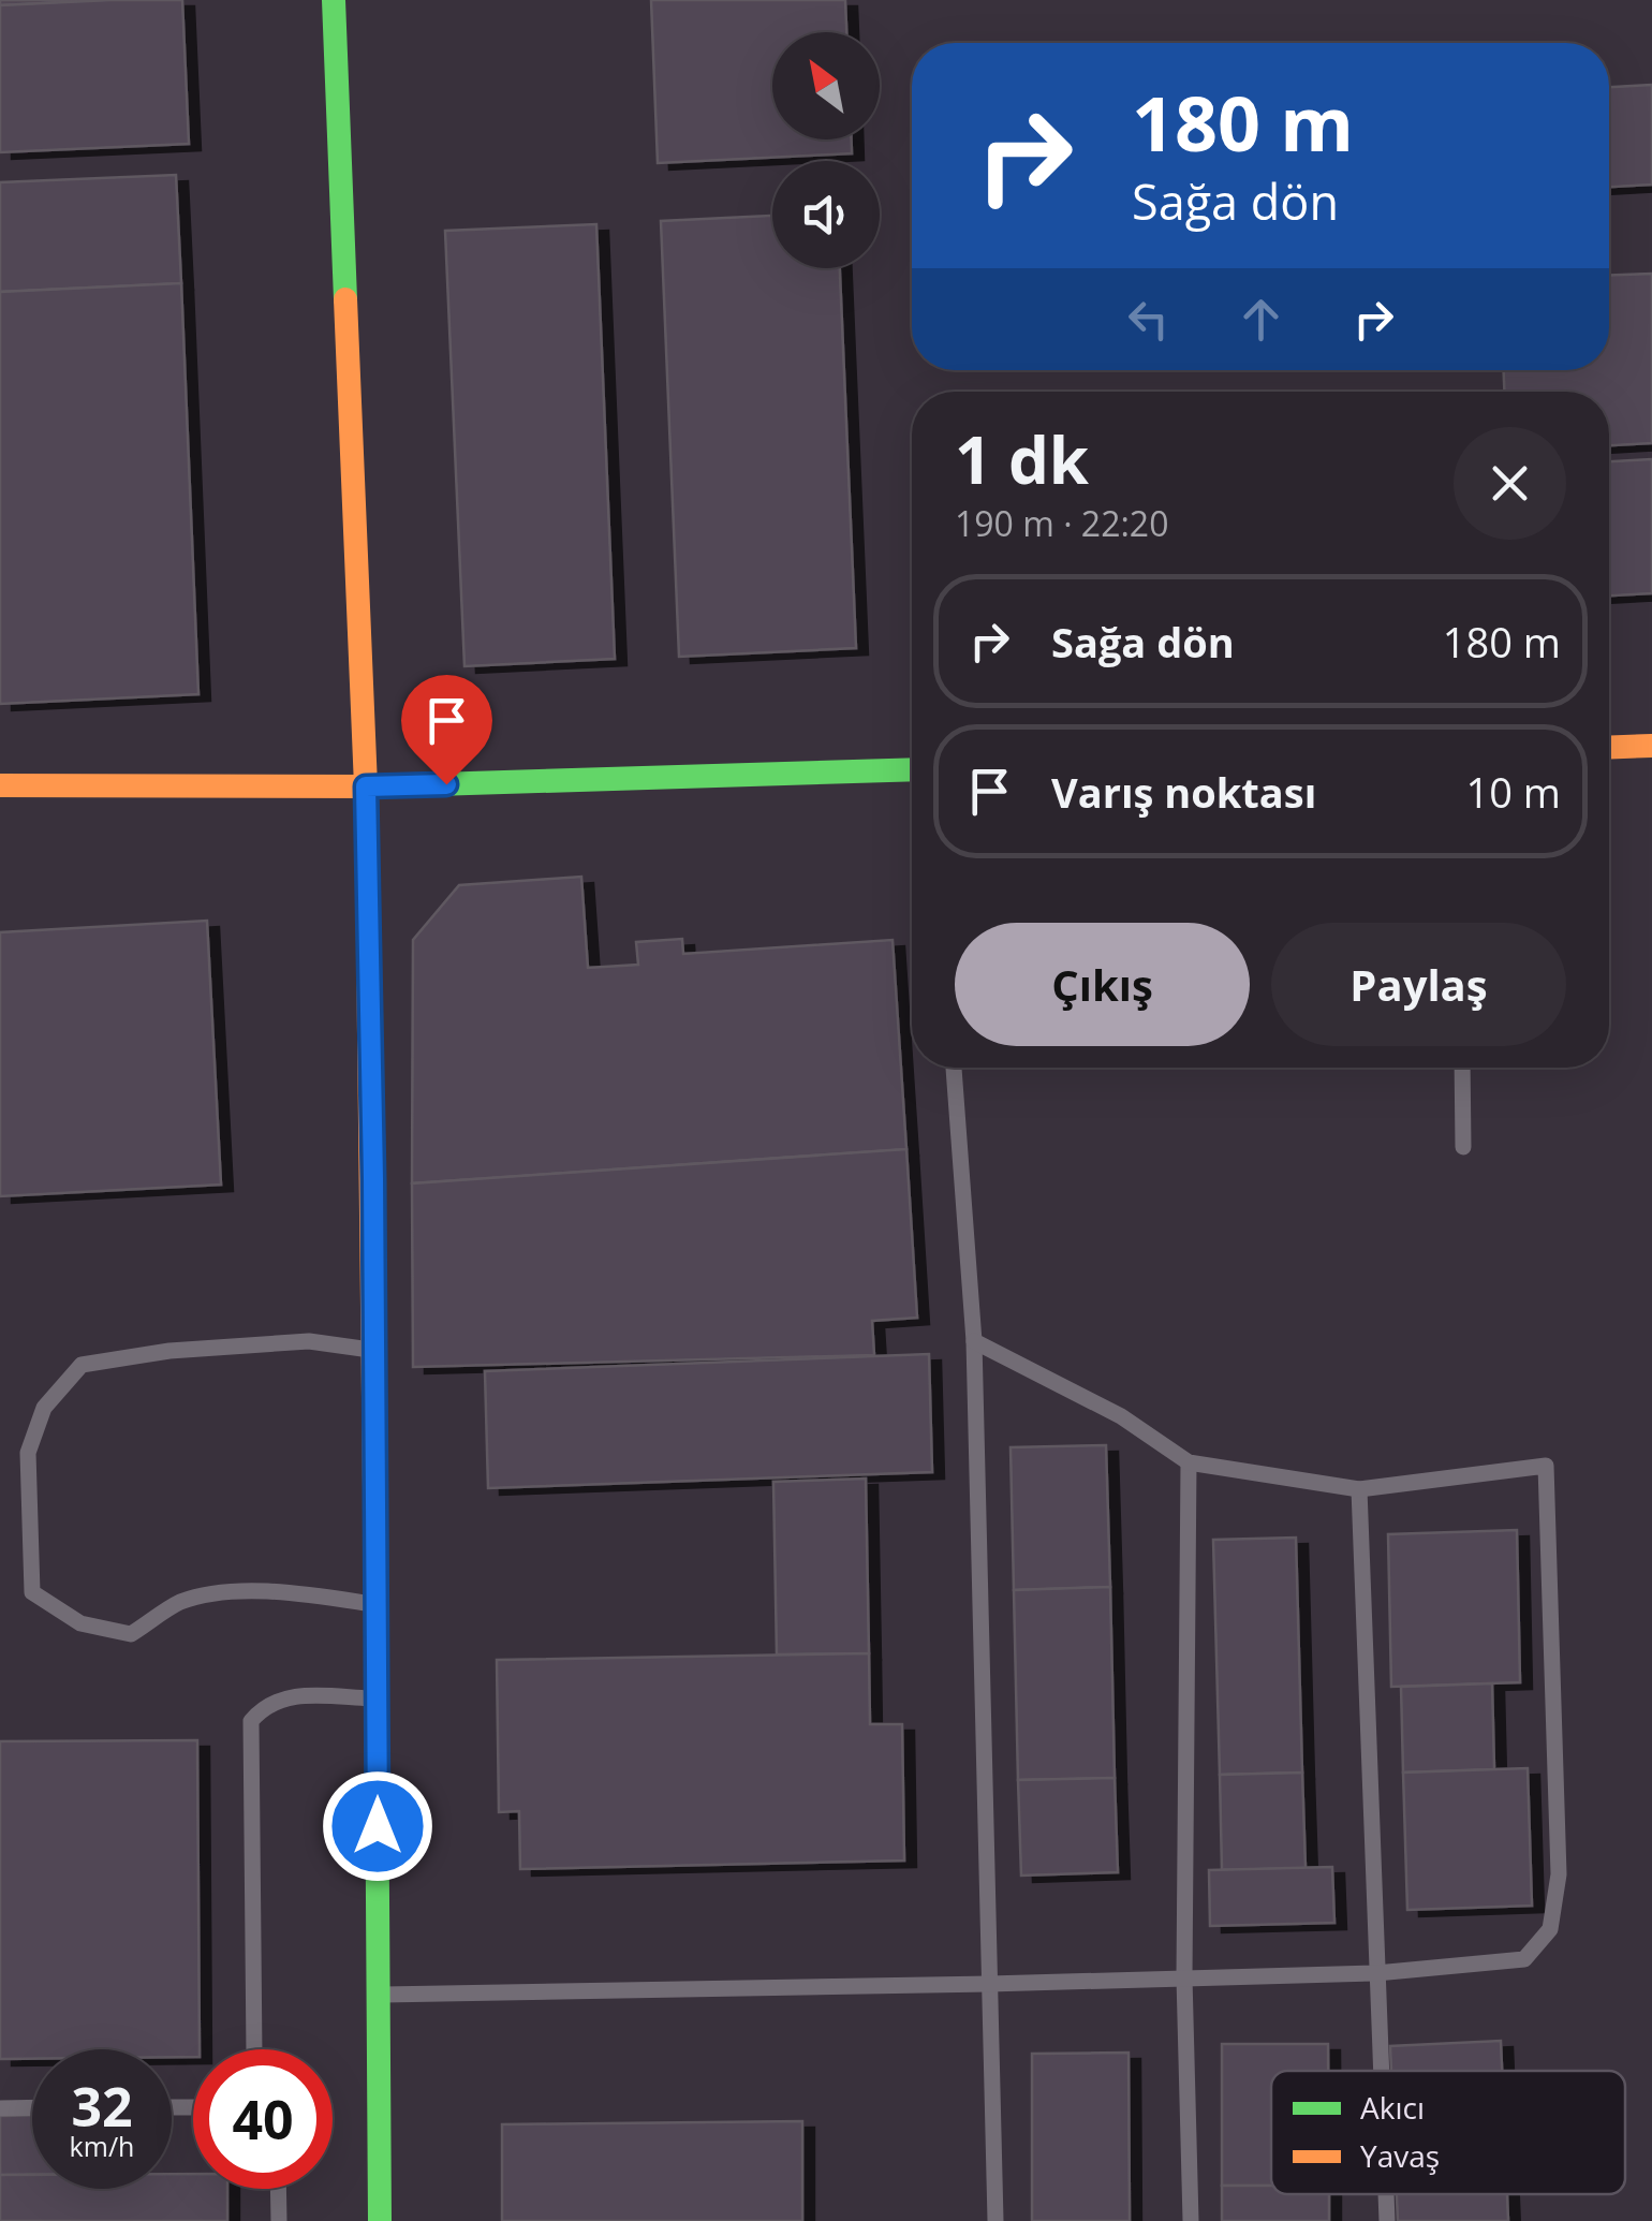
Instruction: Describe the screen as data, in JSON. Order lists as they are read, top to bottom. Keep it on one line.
{"legend":["Akıcı","Yavaş"],"north":"top left","page":{"turn":["180 m","Sağa dön"],"heading":["1 dk","190 m · 22:20"],"list":[{"name":"Sağa dön","value":"180 m"},{"name":"Varış noktası","value":"10 m"}],"buttons":["Çıkış","Paylaş"],"speed":"32 km/h","limit":"40"}}
